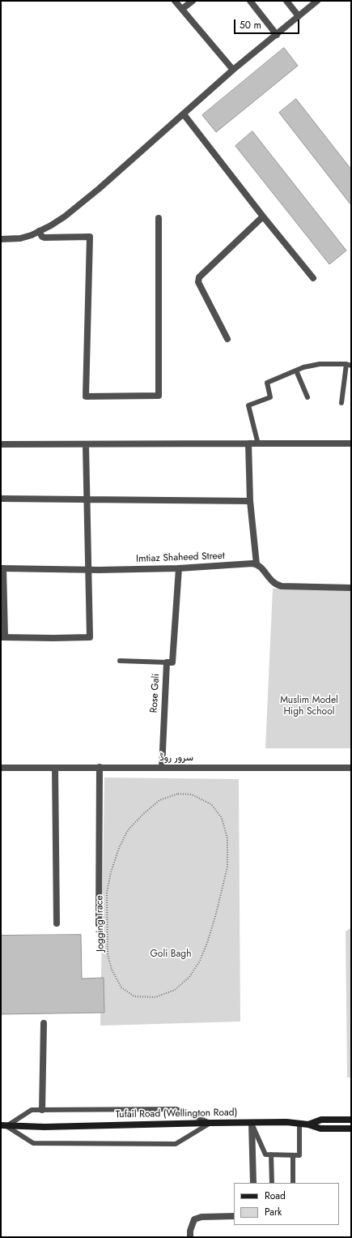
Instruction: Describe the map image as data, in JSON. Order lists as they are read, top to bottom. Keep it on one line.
{"streets":{"main road":["Tufail Road (Wellington Road)"],"street":["Imtiaz Shaheed Street","Rose Gali","سرور روڈ"],"path":["Jogging Trace"]},"crossings":[["Imtiaz Shaheed Street","Rose Gali"],["Rose Gali","سرور روڈ"]],"parks":["Muslim Model High School","Goli Bagh"],"legend":["Road","Park"],"scale_bar":"50 m"}
